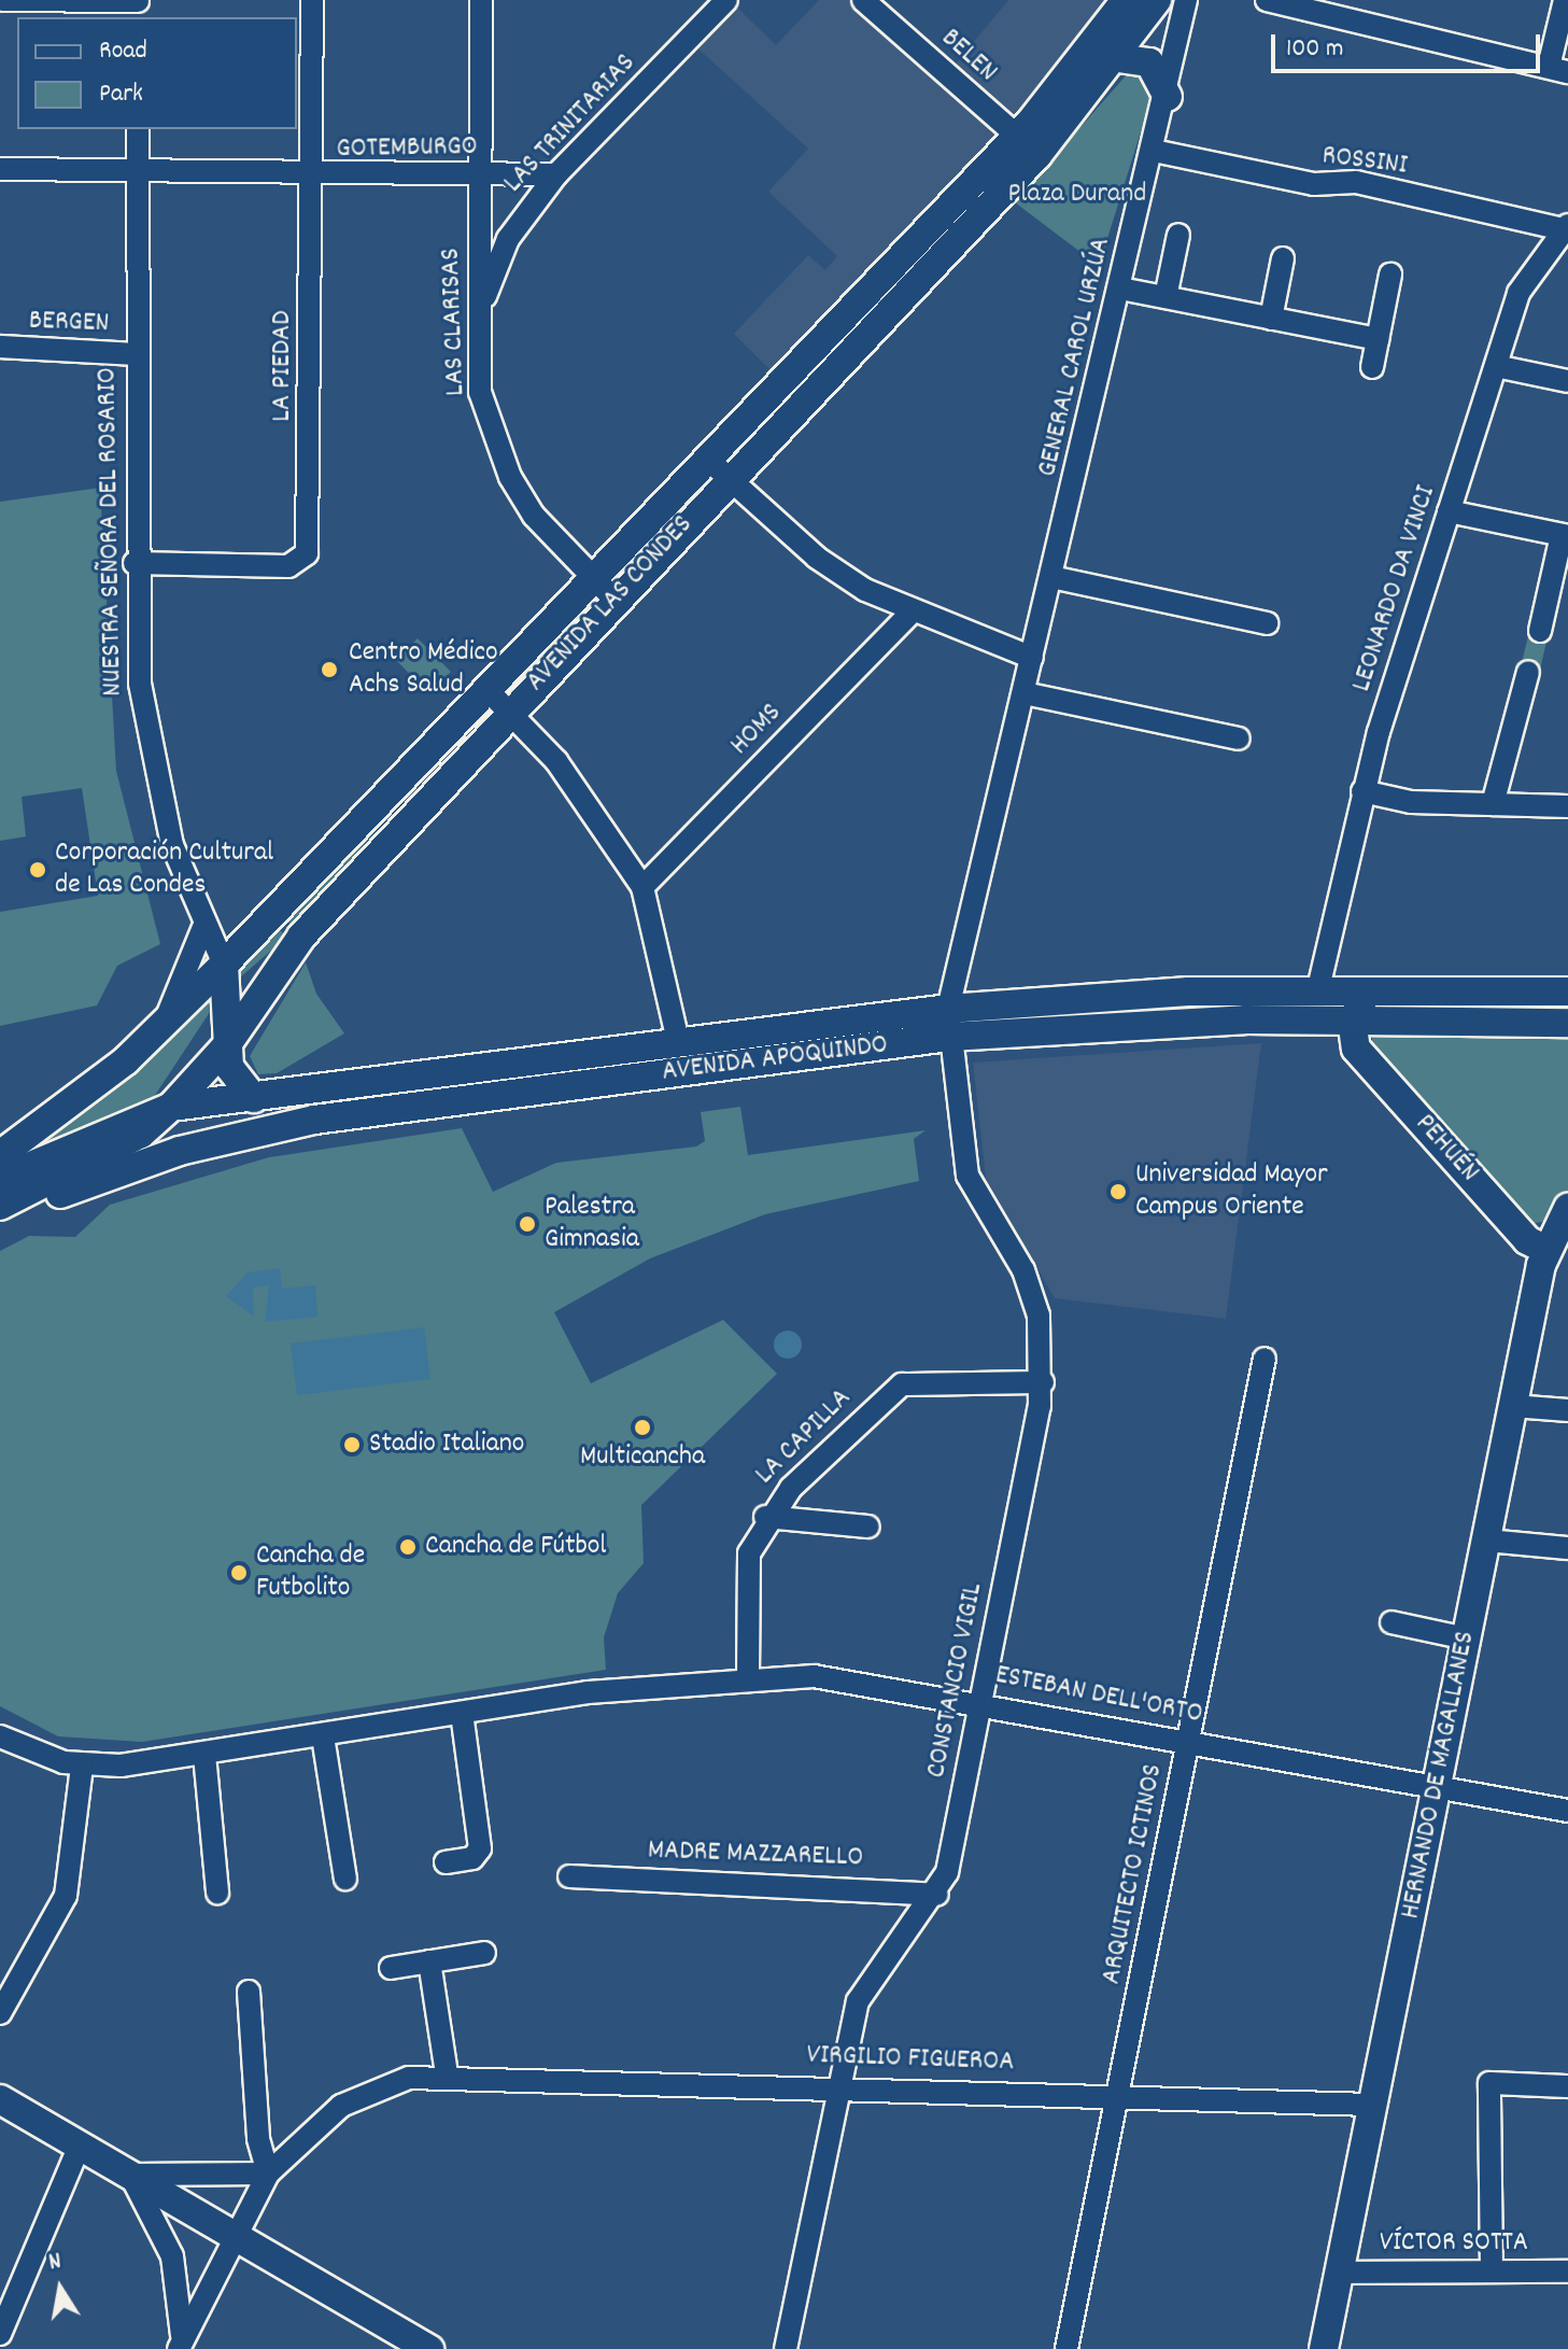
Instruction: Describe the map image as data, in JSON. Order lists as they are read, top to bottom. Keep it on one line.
{"streets":{"main road":["AVENIDA LAS CONDES","AVENIDA APOQUINDO","PEHUÉN","HERNANDO DE MAGALLANES"],"street":["BELEN","LAS TRINITARIAS","GOTEMBURGO","ROSSINI","LAS CLARISAS","BERGEN","GENERAL CAROL URZÚA","LA PIEDAD","NUESTRA SEÑORA DEL ROSARIO","LEONARDO DA VINCI","HOMS","LA CAPILLA","CONSTANCIO VIGIL","ESTEBAN DELL'ORTO","MADRE MAZZARELLO","ARQUITECTO ICTINOS","VIRGILIO FIGUEROA","VÍCTOR SOTTA"]},"crossings":[["BELEN","AVENIDA LAS CONDES"],["LAS TRINITARIAS","GOTEMBURGO"],["LAS TRINITARIAS","LAS CLARISAS"],["GOTEMBURGO","LAS CLARISAS"],["GOTEMBURGO","LA PIEDAD"],["GOTEMBURGO","NUESTRA SEÑORA DEL ROSARIO"],["ROSSINI","GENERAL CAROL URZÚA"],["ROSSINI","LEONARDO DA VINCI"],["LAS CLARISAS","AVENIDA LAS CONDES"],["BERGEN","NUESTRA SEÑORA DEL ROSARIO"],["GENERAL CAROL URZÚA","AVENIDA APOQUINDO"],["GENERAL CAROL URZÚA","CONSTANCIO VIGIL"],["LA PIEDAD","NUESTRA SEÑORA DEL ROSARIO"],["NUESTRA SEÑORA DEL ROSARIO","AVENIDA LAS CONDES"],["LEONARDO DA VINCI","AVENIDA APOQUINDO"],["AVENIDA LAS CONDES","AVENIDA APOQUINDO"],["AVENIDA APOQUINDO","PEHUÉN"],["AVENIDA APOQUINDO","CONSTANCIO VIGIL"],["PEHUÉN","HERNANDO DE MAGALLANES"],["LA CAPILLA","CONSTANCIO VIGIL"],["LA CAPILLA","ESTEBAN DELL'ORTO"],["CONSTANCIO VIGIL","ESTEBAN DELL'ORTO"],["CONSTANCIO VIGIL","MADRE MAZZARELLO"],["CONSTANCIO VIGIL","VIRGILIO FIGUEROA"],["ESTEBAN DELL'ORTO","HERNANDO DE MAGALLANES"],["ESTEBAN DELL'ORTO","ARQUITECTO ICTINOS"],["HERNANDO DE MAGALLANES","VIRGILIO FIGUEROA"],["HERNANDO DE MAGALLANES","VÍCTOR SOTTA"],["ARQUITECTO ICTINOS","VIRGILIO FIGUEROA"]],"parks":["Plaza Durand"],"places":["Centro Médico Achs Salud","Corporación Cultural de Las Condes","Universidad Mayor Campus Oriente","Palestra Gimnasia","Multicancha","Stadio Italiano","Cancha de Fútbol","Cancha de Futbolito"],"legend":["Road","Park"],"scale_bar":"100 m","north":"top"}
